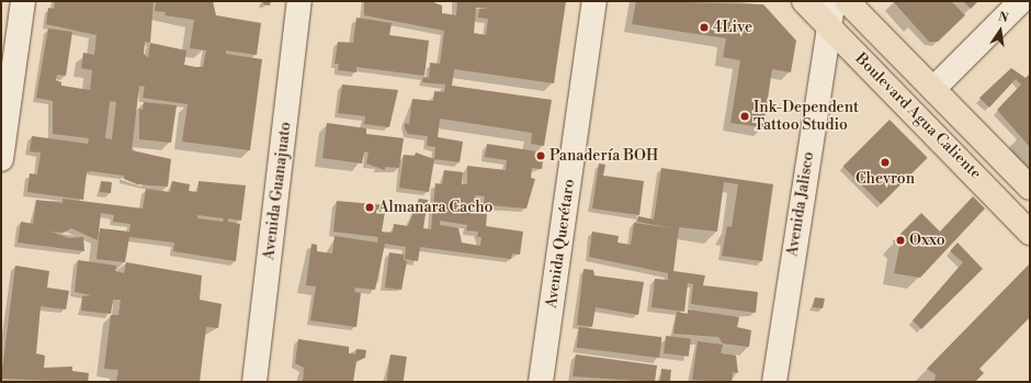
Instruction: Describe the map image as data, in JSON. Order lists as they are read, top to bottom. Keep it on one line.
{"streets":{"main road":["Boulevard Agua Caliente"],"street":["Avenida Guanajuato","Avenida Jalisco","Avenida Querétaro"]},"crossings":[["Boulevard Agua Caliente","Avenida Jalisco"]],"places":["4Live","Ink-Dependent Tattoo Studio","Panadería BOH","Chevron","Almanara Cacho","Oxxo"],"north":"top"}
